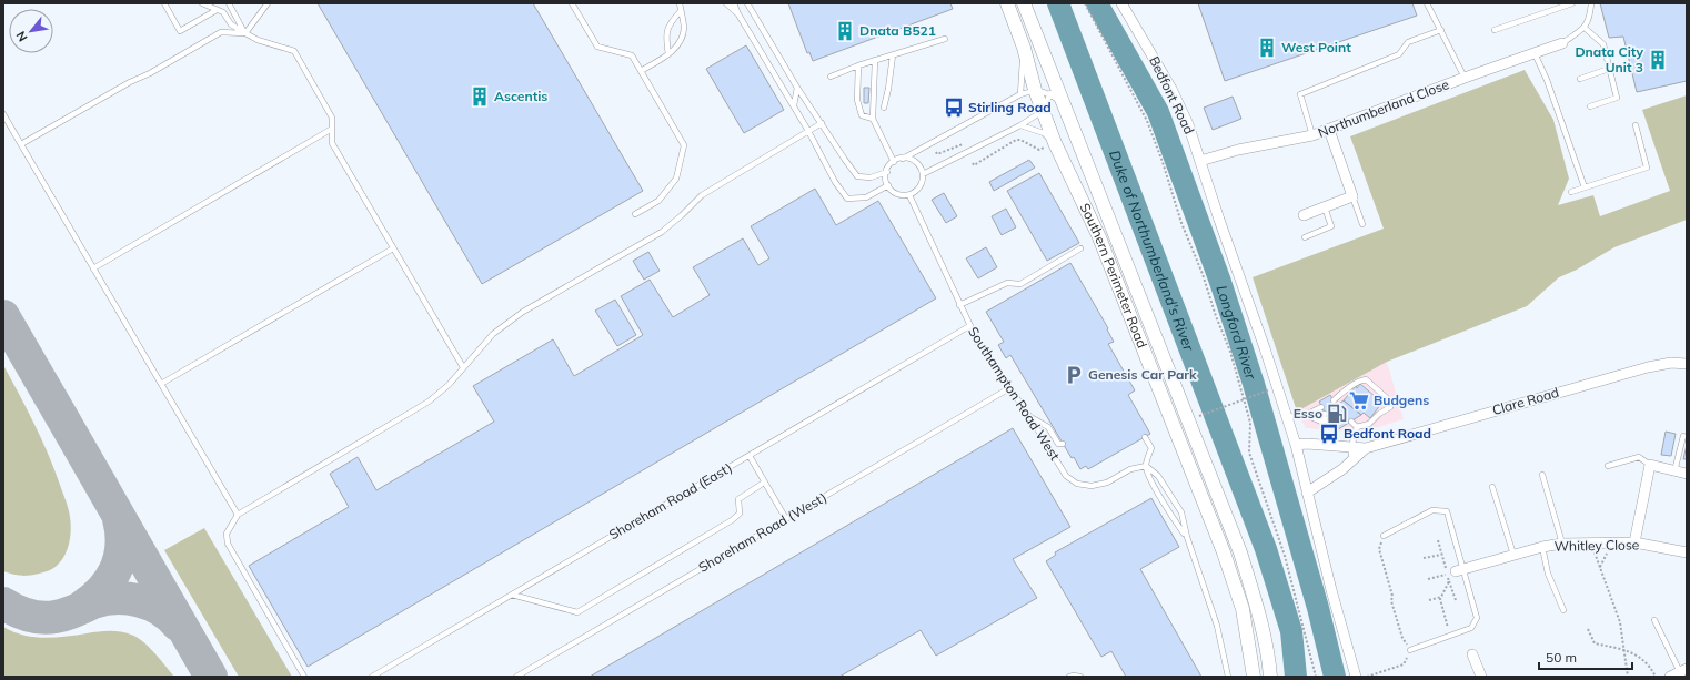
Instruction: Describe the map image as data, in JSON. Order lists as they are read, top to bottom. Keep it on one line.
{"streets":{"street":["Bedfont Road","Northumberland Close","Southern Perimeter Road","Clare Road","Whitley Close"],"lane":["Southampton Road West","Shoreham Road (East)","Shoreham Road (West)"]},"crossings":[["Bedfont Road","Northumberland Close"],["Bedfont Road","Clare Road"],["Southampton Road West","Shoreham Road (East)"],["Southampton Road West","Shoreham Road (West)"]],"water":["Duke of Northumberland's River","Longford River"],"places":{"building":["Dnata B521","West Point","Dnata City Unit 3","Ascentis"],"bus stop":["Stirling Road","Bedfont Road"],"parking":["Genesis Car Park"],"supermarket":["Budgens"],"fuel station":["Esso"]},"scale_bar":"50 m","north":"bottom left"}
